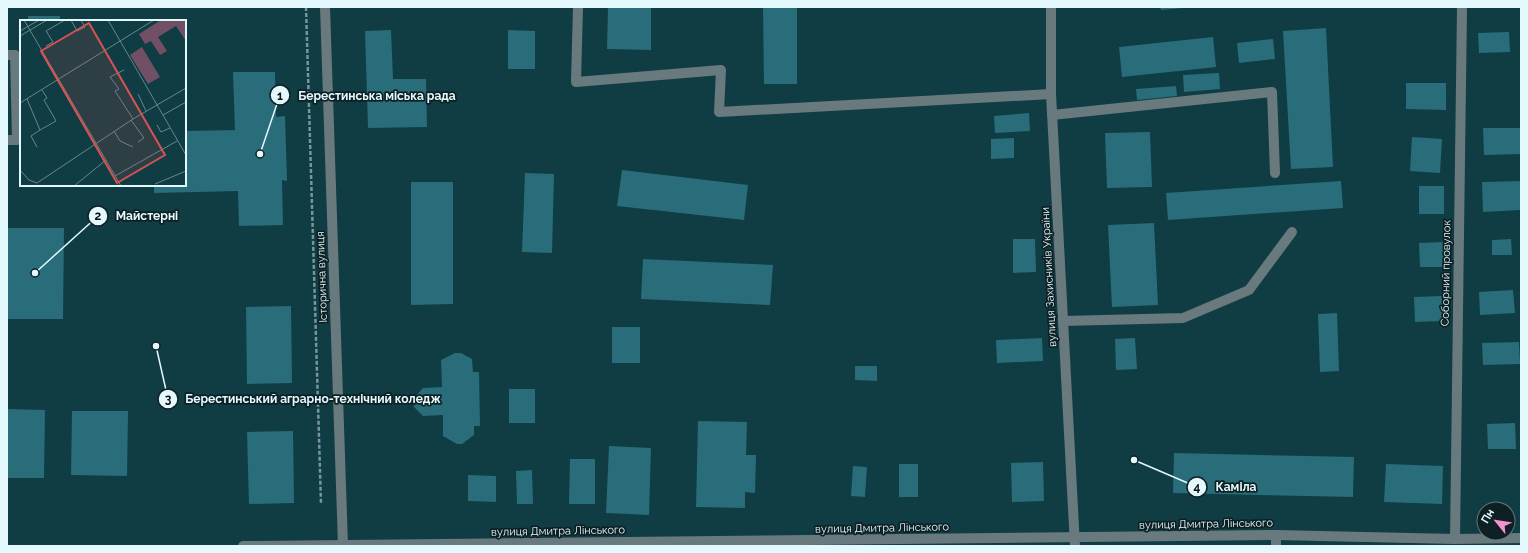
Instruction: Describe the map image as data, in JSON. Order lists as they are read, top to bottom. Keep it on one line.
{"streets":{"street":["Соборний провулок","Історична вулиця","вулиця Захисників України","вулиця Дмитра Лінського"]},"crossings":[["Соборний провулок","вулиця Дмитра Лінського"],["Історична вулиця","вулиця Дмитра Лінського"],["вулиця Захисників України","вулиця Дмитра Лінського"]],"places":["Берестинська міська рада","Майстерні","Берестинський аграрно-технічний коледж","Каміла"],"north":"top left"}
